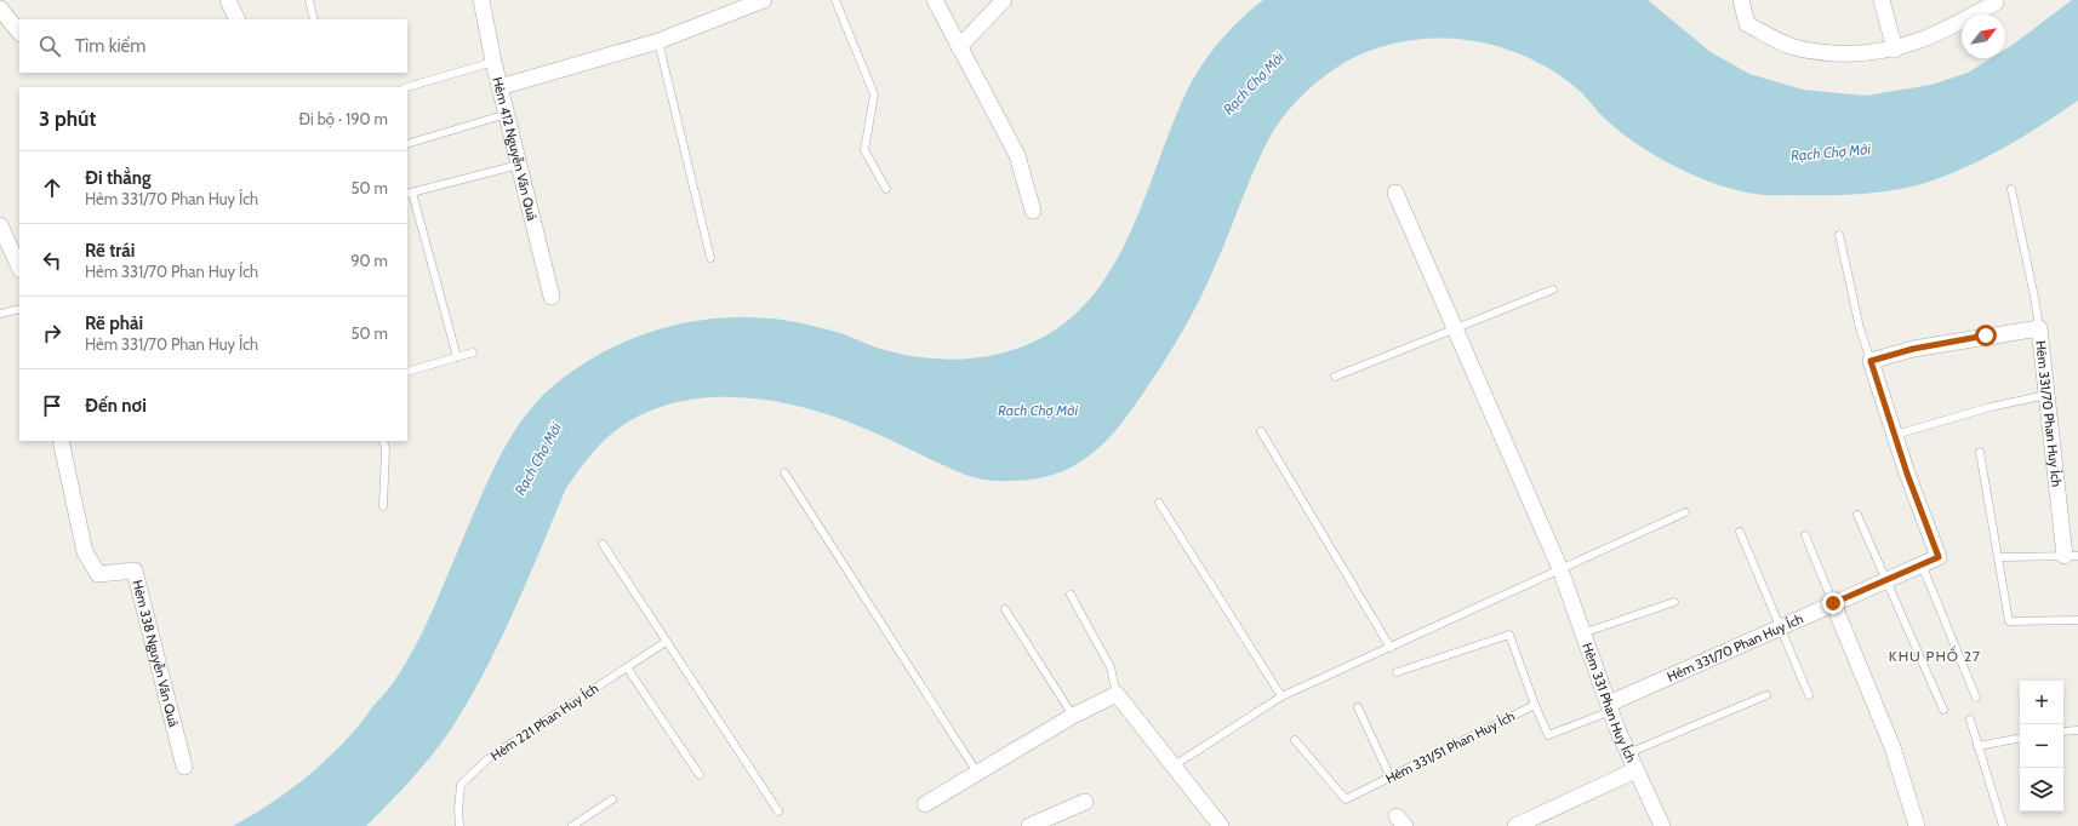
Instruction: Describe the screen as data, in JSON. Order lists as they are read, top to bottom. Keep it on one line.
{"streets":{"street":["Hẻm 412 Nguyễn Văn Quá","Hẻm 331/70 Phan Huy Ích","Hẻm 338 Nguyễn Văn Quá","Hẻm 331 Phan Huy Ích"],"lane":["Hẻm 221 Phan Huy Ích","Hẻm 331/51 Phan Huy Ích"]},"crossings":[["Hẻm 331/70 Phan Huy Ích","Hẻm 331 Phan Huy Ích"]],"districts":["KHU PHỐ 27"],"water":["Rạch Chợ Mới"],"north":"top right","page":{"search":"Tìm kiếm","heading":["3 phút","Đi bộ · 190 m"],"list":[["Đi thẳng","Hẻm 331/70 Phan Huy Ích","50 m"],["Rẽ trái","Hẻm 331/70 Phan Huy Ích","90 m"],["Rẽ phải","Hẻm 331/70 Phan Huy Ích","50 m"],"Đến nơi"],"map_buttons":["+","−"]}}
